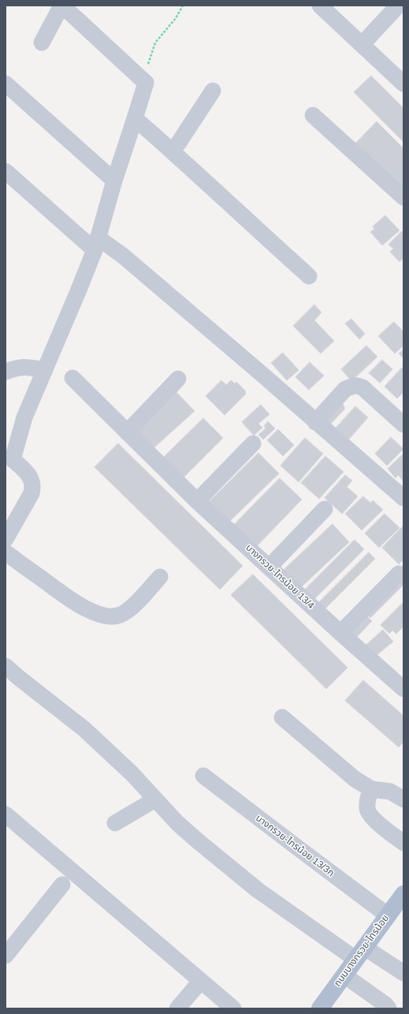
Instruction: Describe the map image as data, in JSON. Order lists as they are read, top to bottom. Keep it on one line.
{"streets":{"main road":["ถนนบางกรวย-ไทรน้อย"],"street":["บางกรวย-ไทรน้อย 13/4","บางกรวย-ไทรน้อย 13/3ก"]},"crossings":[["บางกรวย-ไทรน้อย 13/3ก","ถนนบางกรวย-ไทรน้อย"]]}
